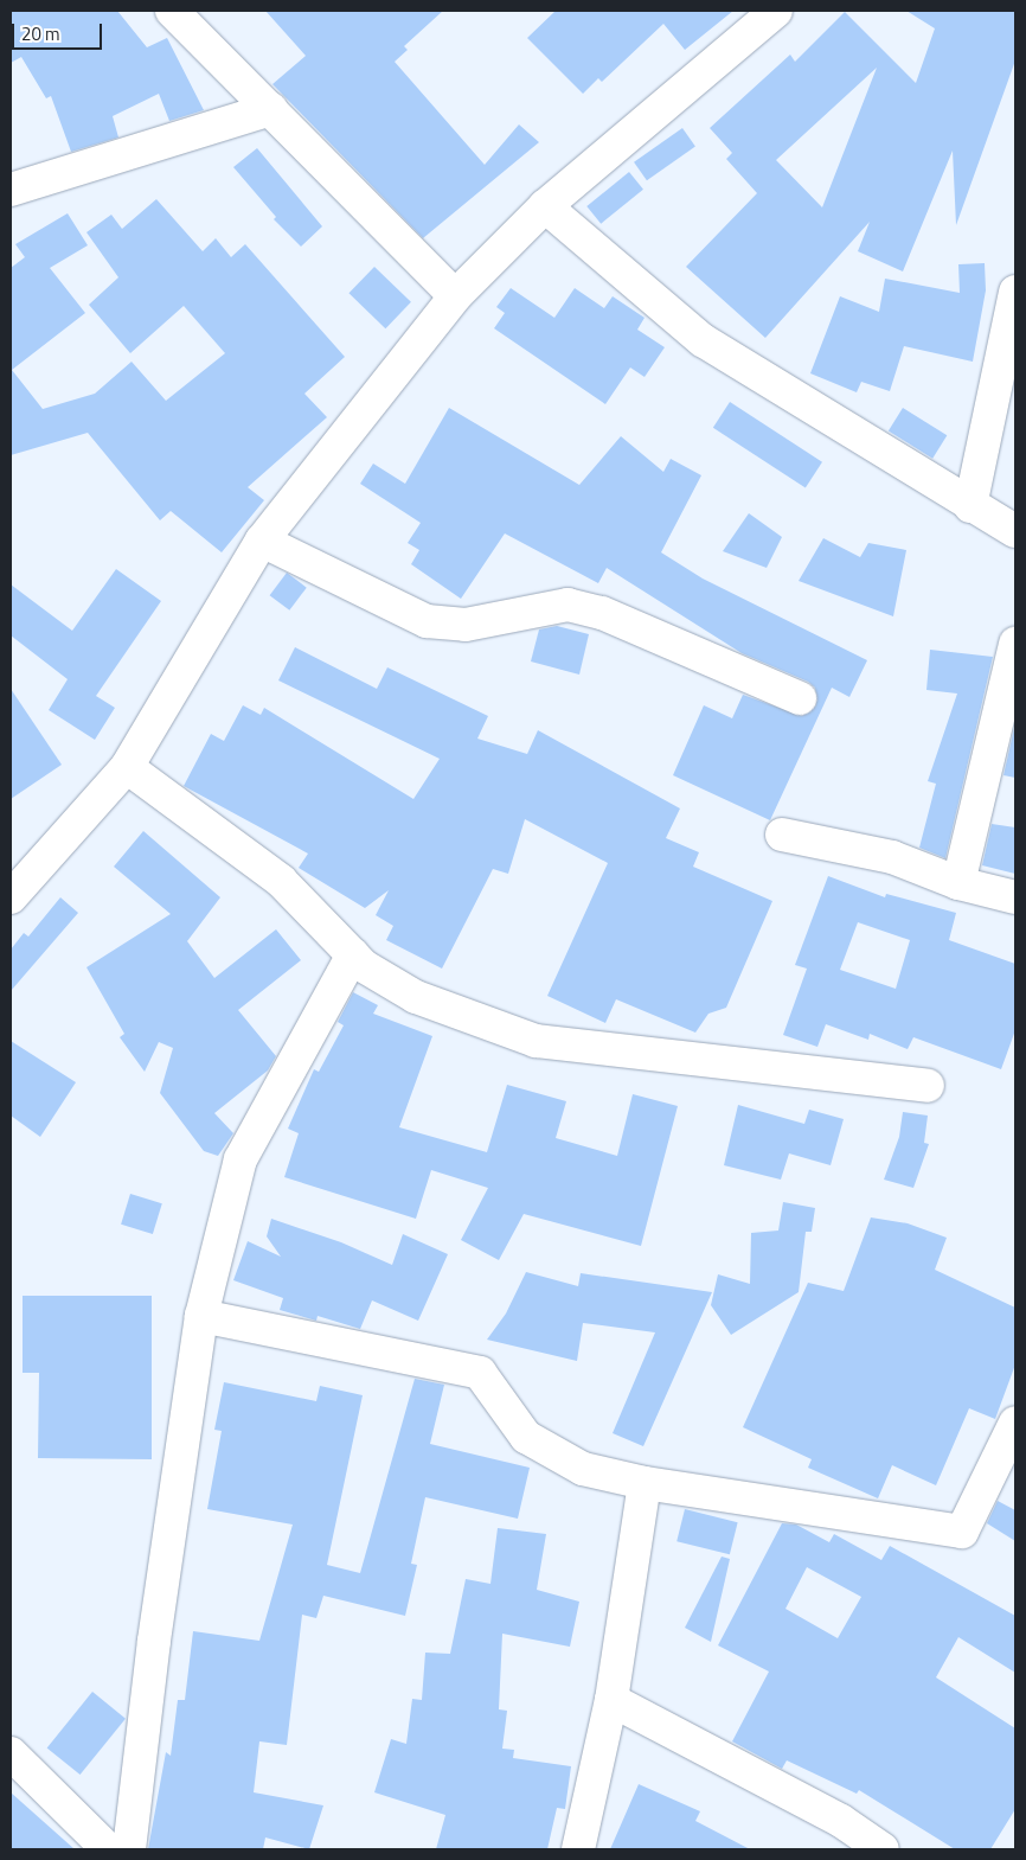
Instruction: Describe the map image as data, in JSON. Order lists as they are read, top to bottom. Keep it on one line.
{"scale_bar":"20 m"}
